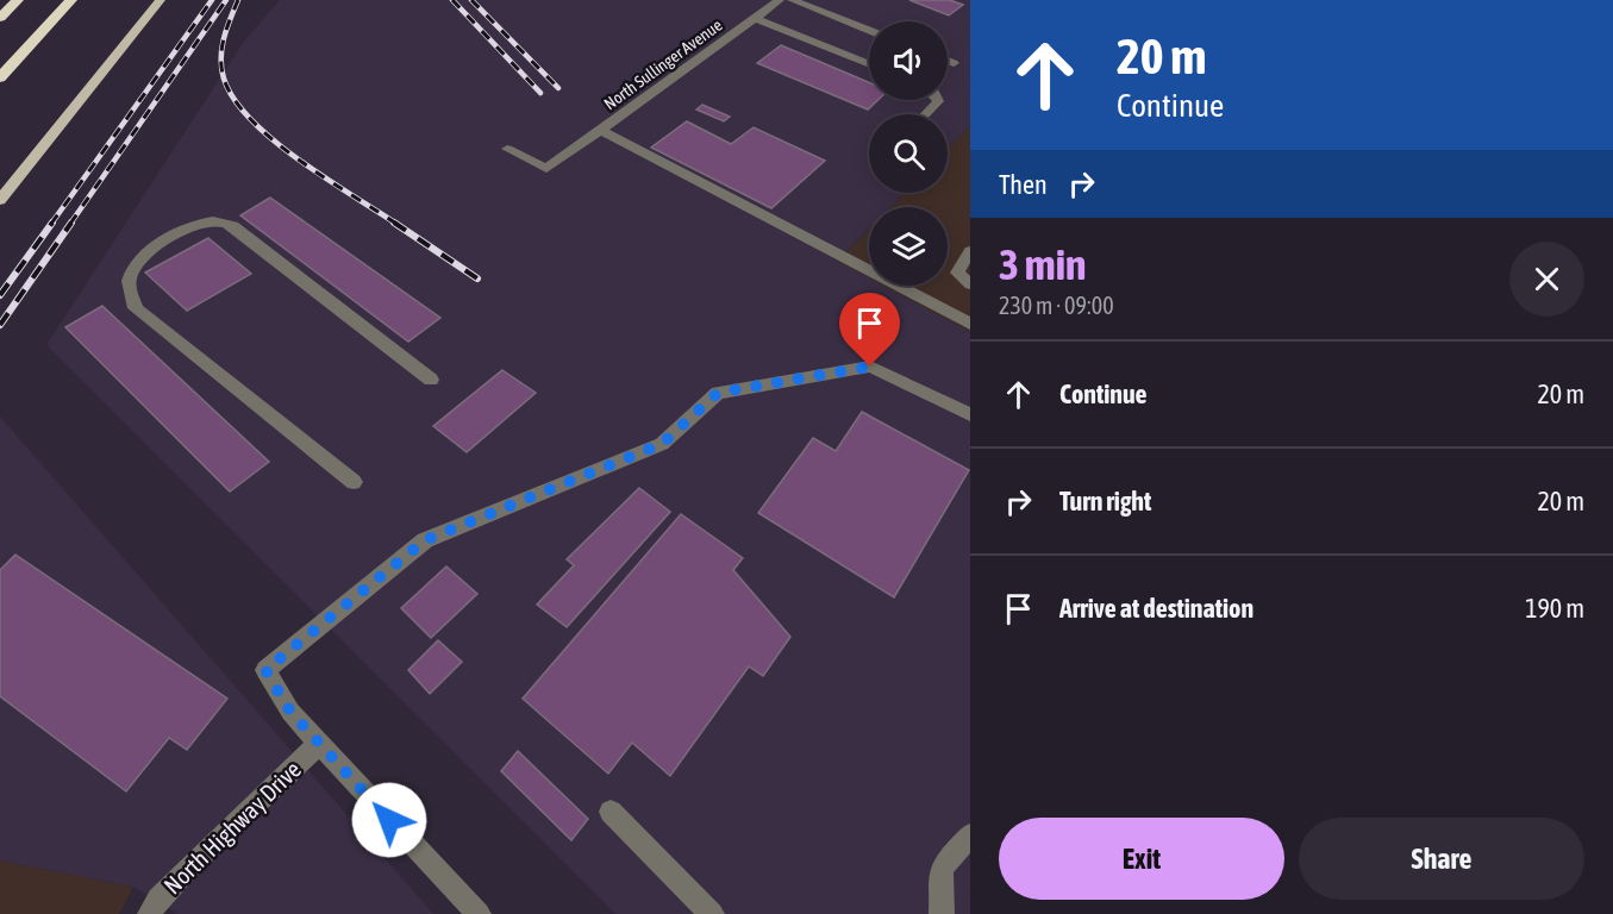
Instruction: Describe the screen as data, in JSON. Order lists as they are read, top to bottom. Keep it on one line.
{"streets":{"street":["North Sullinger Avenue","North Highway Drive"]},"page":{"turn":["20 m","Continue"],"then":"Then","heading":["3 min","230 m · 09:00"],"list":[{"name":"Continue","value":"20 m"},{"name":"Turn right","value":"20 m"},{"name":"Arrive at destination","value":"190 m"}],"buttons":["Exit","Share"]}}
